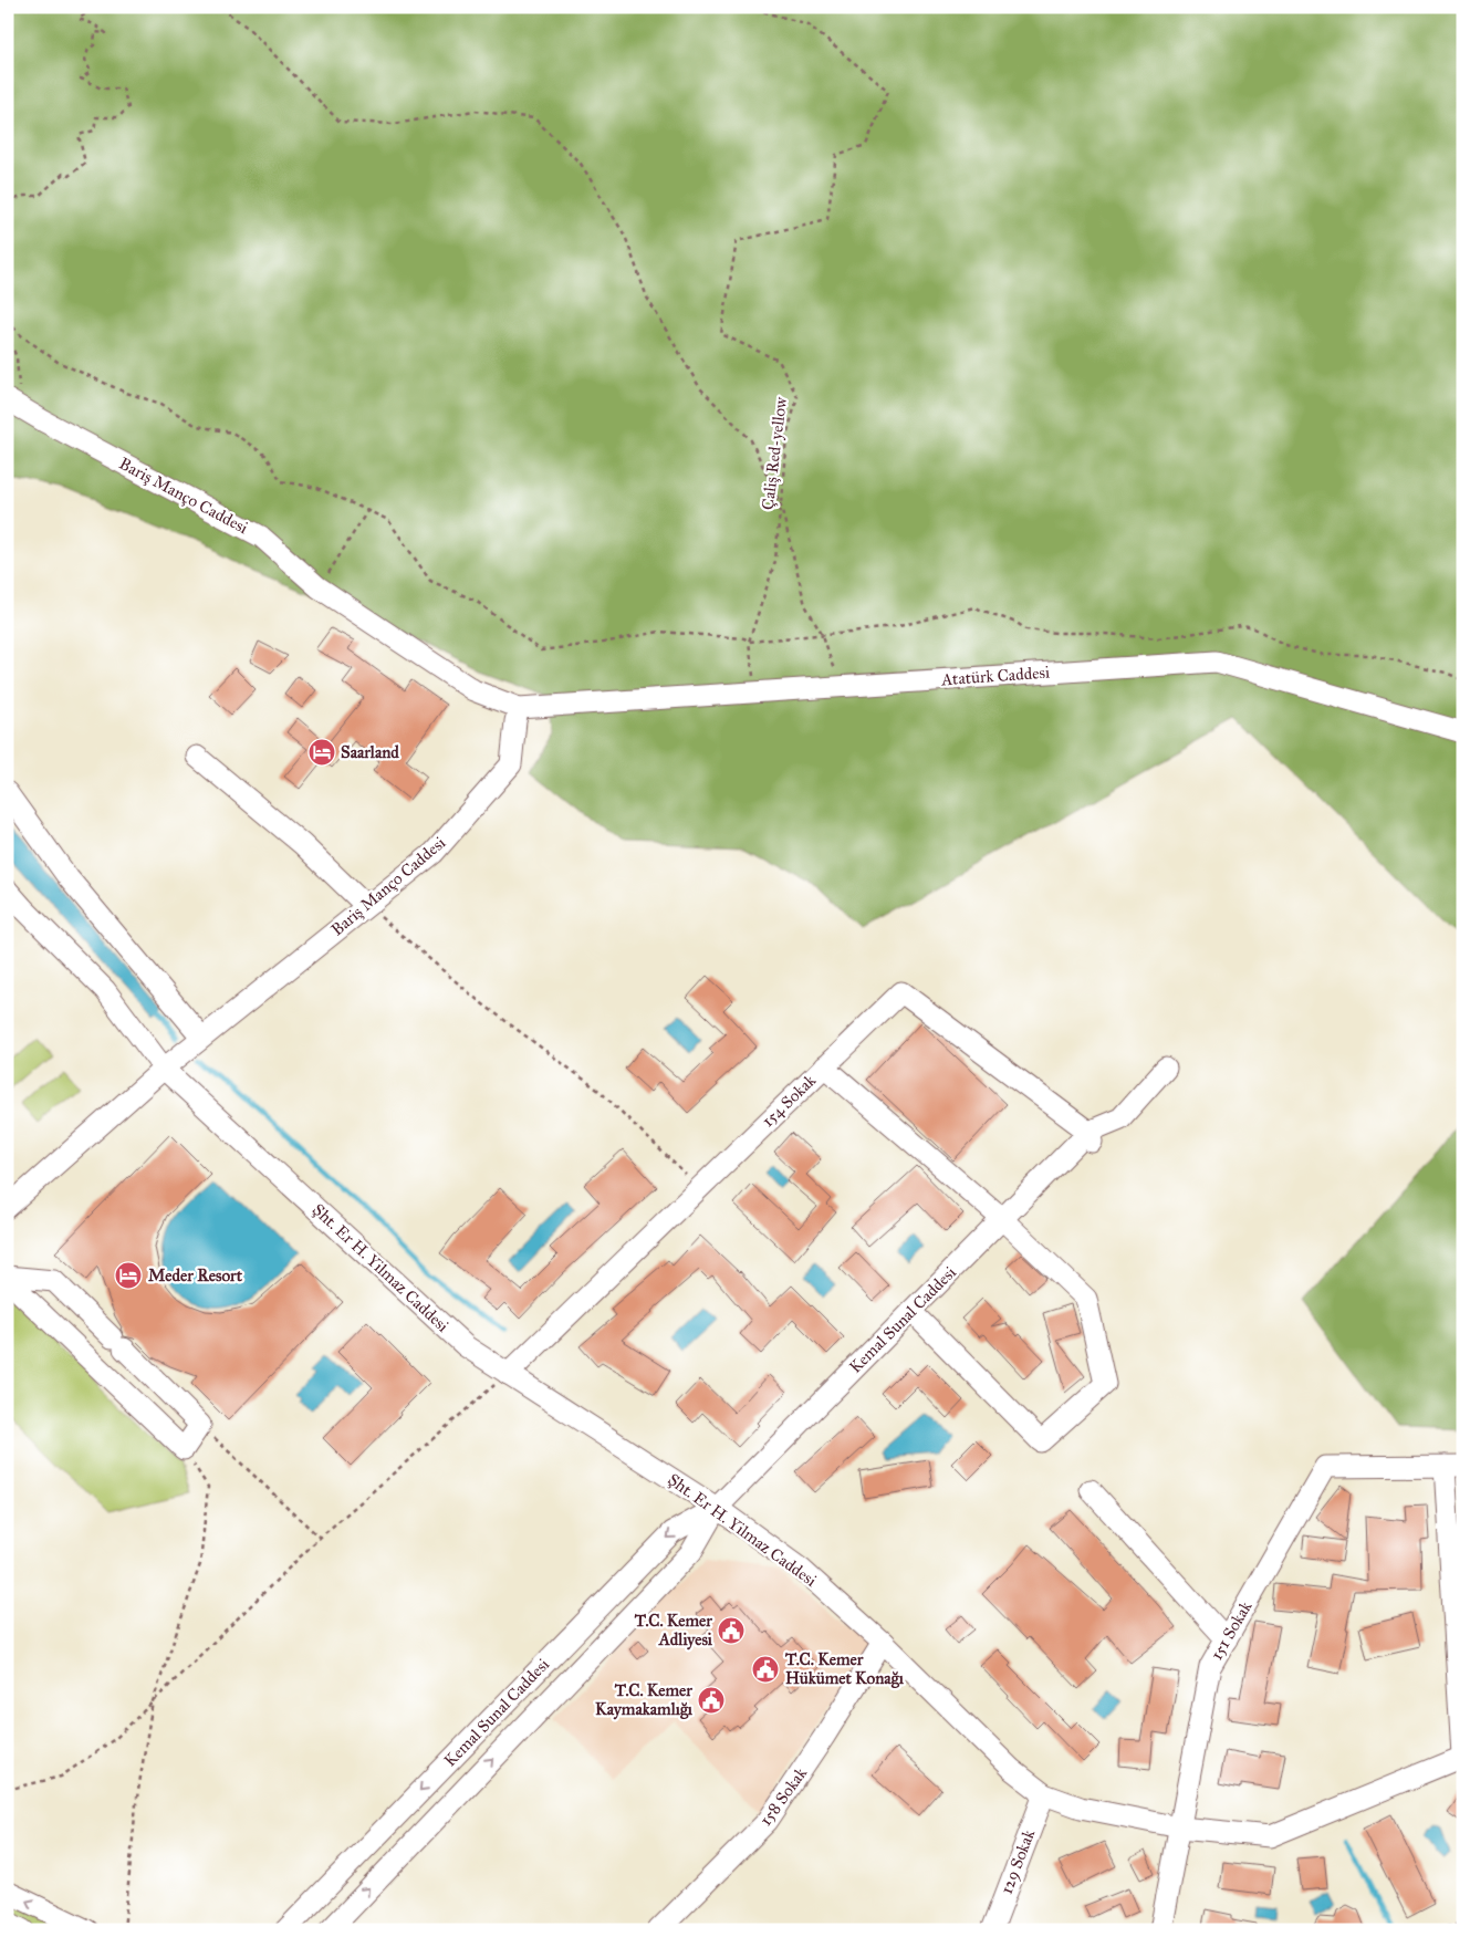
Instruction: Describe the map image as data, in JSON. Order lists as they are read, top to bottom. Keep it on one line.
{"streets":{"street":["Bariş Manço Caddesi","Atatürk Caddesi","154 Sokak","Şht. Er H. Yilmaz Caddesi","Kemal Sunal Caddesi","151 Sokak","158 Sokak","129 Sokak"],"path":["Çaliş Red-yellow"]},"crossings":[["Çaliş Red-yellow","Atatürk Caddesi"],["Bariş Manço Caddesi","Atatürk Caddesi"],["Bariş Manço Caddesi","Şht. Er H. Yilmaz Caddesi"],["154 Sokak","Şht. Er H. Yilmaz Caddesi"],["154 Sokak","Kemal Sunal Caddesi"],["Şht. Er H. Yilmaz Caddesi","Kemal Sunal Caddesi"],["Şht. Er H. Yilmaz Caddesi","151 Sokak"],["Şht. Er H. Yilmaz Caddesi","158 Sokak"],["Şht. Er H. Yilmaz Caddesi","129 Sokak"]],"places":{"hotel":["Saarland","Meder Resort"],"public building":["T.C. Kemer Adliyesi","T.C. Kemer Hükümet Konağı","T.C. Kemer Kaymakamlığı"]}}
